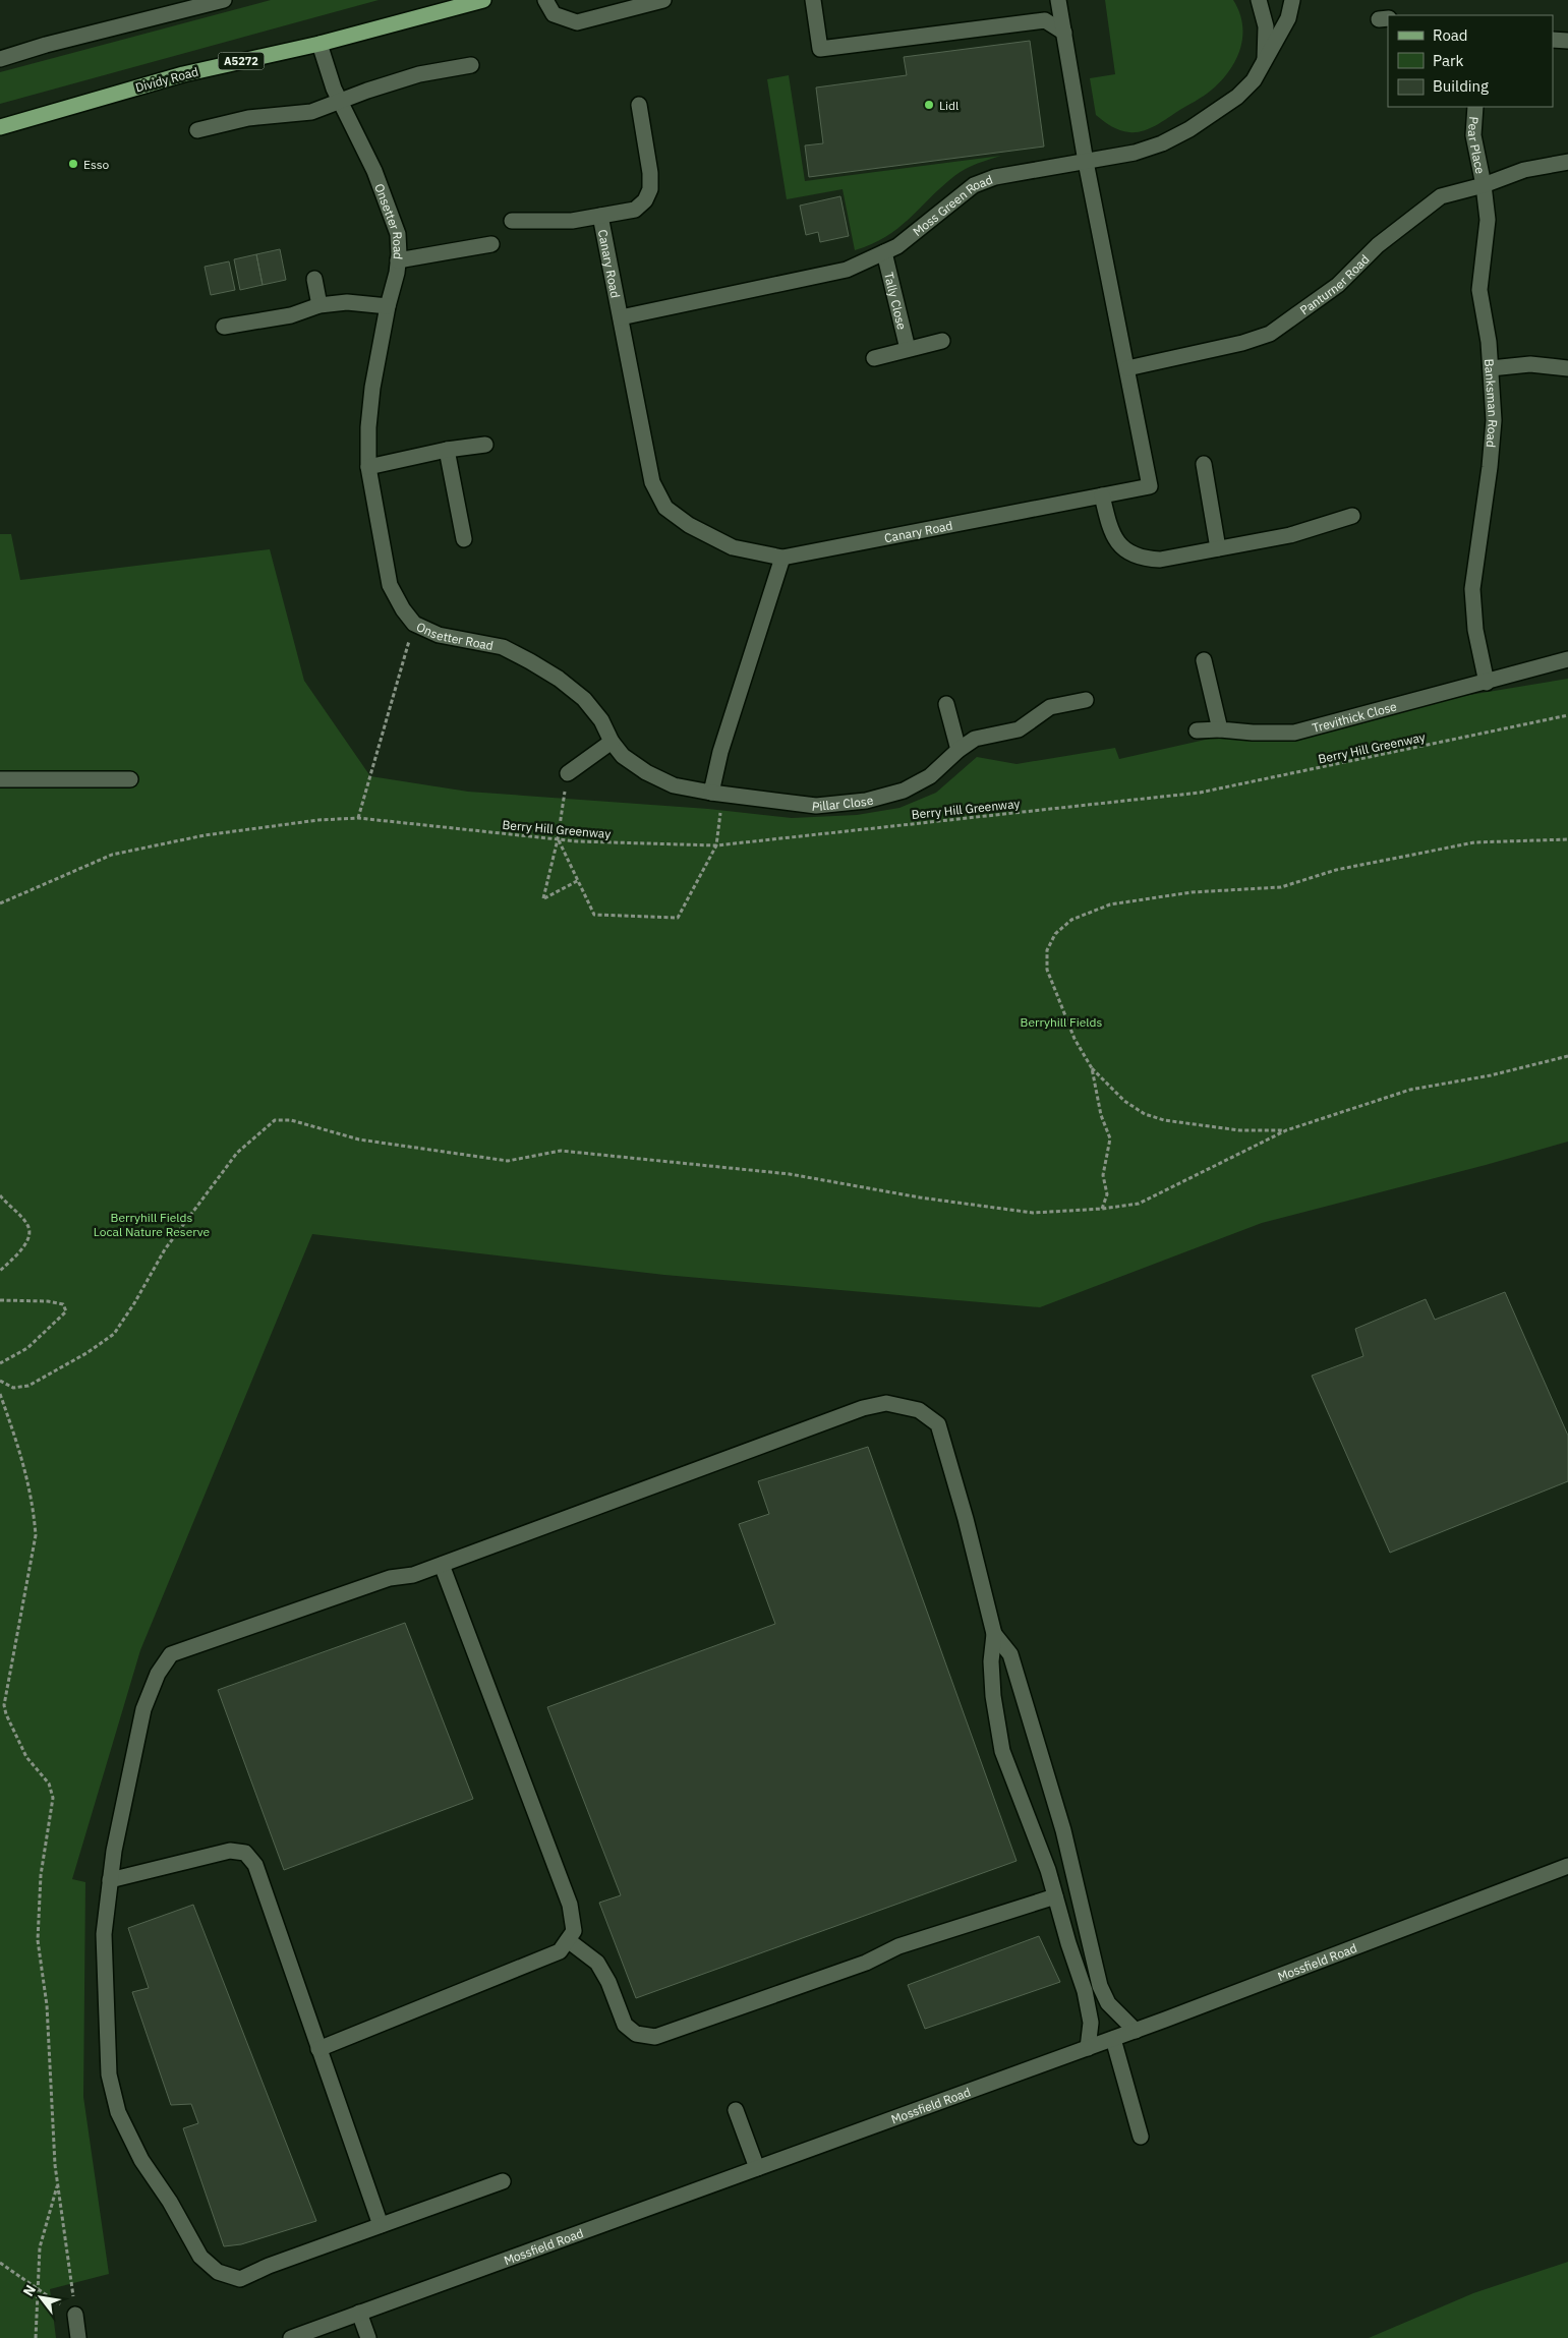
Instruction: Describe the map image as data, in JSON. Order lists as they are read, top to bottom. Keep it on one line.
{"streets":{"main road":["A5272","Dividy Road"],"street":["Pear Place","Moss Green Road","Onsetter Road","Canary Road","Panturner Road","Tally Close","Banksman Road","Trevithick Close","Pillar Close","Mossfield Road"],"path":["Berry Hill Greenway"]},"crossings":[["Dividy Road","Onsetter Road"],["Pear Place","Panturner Road"],["Pear Place","Banksman Road"],["Moss Green Road","Canary Road"],["Moss Green Road","Tally Close"],["Onsetter Road","Pillar Close"],["Canary Road","Panturner Road"],["Panturner Road","Banksman Road"],["Banksman Road","Trevithick Close"]],"parks":["Berryhill Fields","Berryhill Fields Local Nature Reserve"],"places":["Lidl","Esso"],"legend":["Road","Park","Building"],"north":"top left"}
